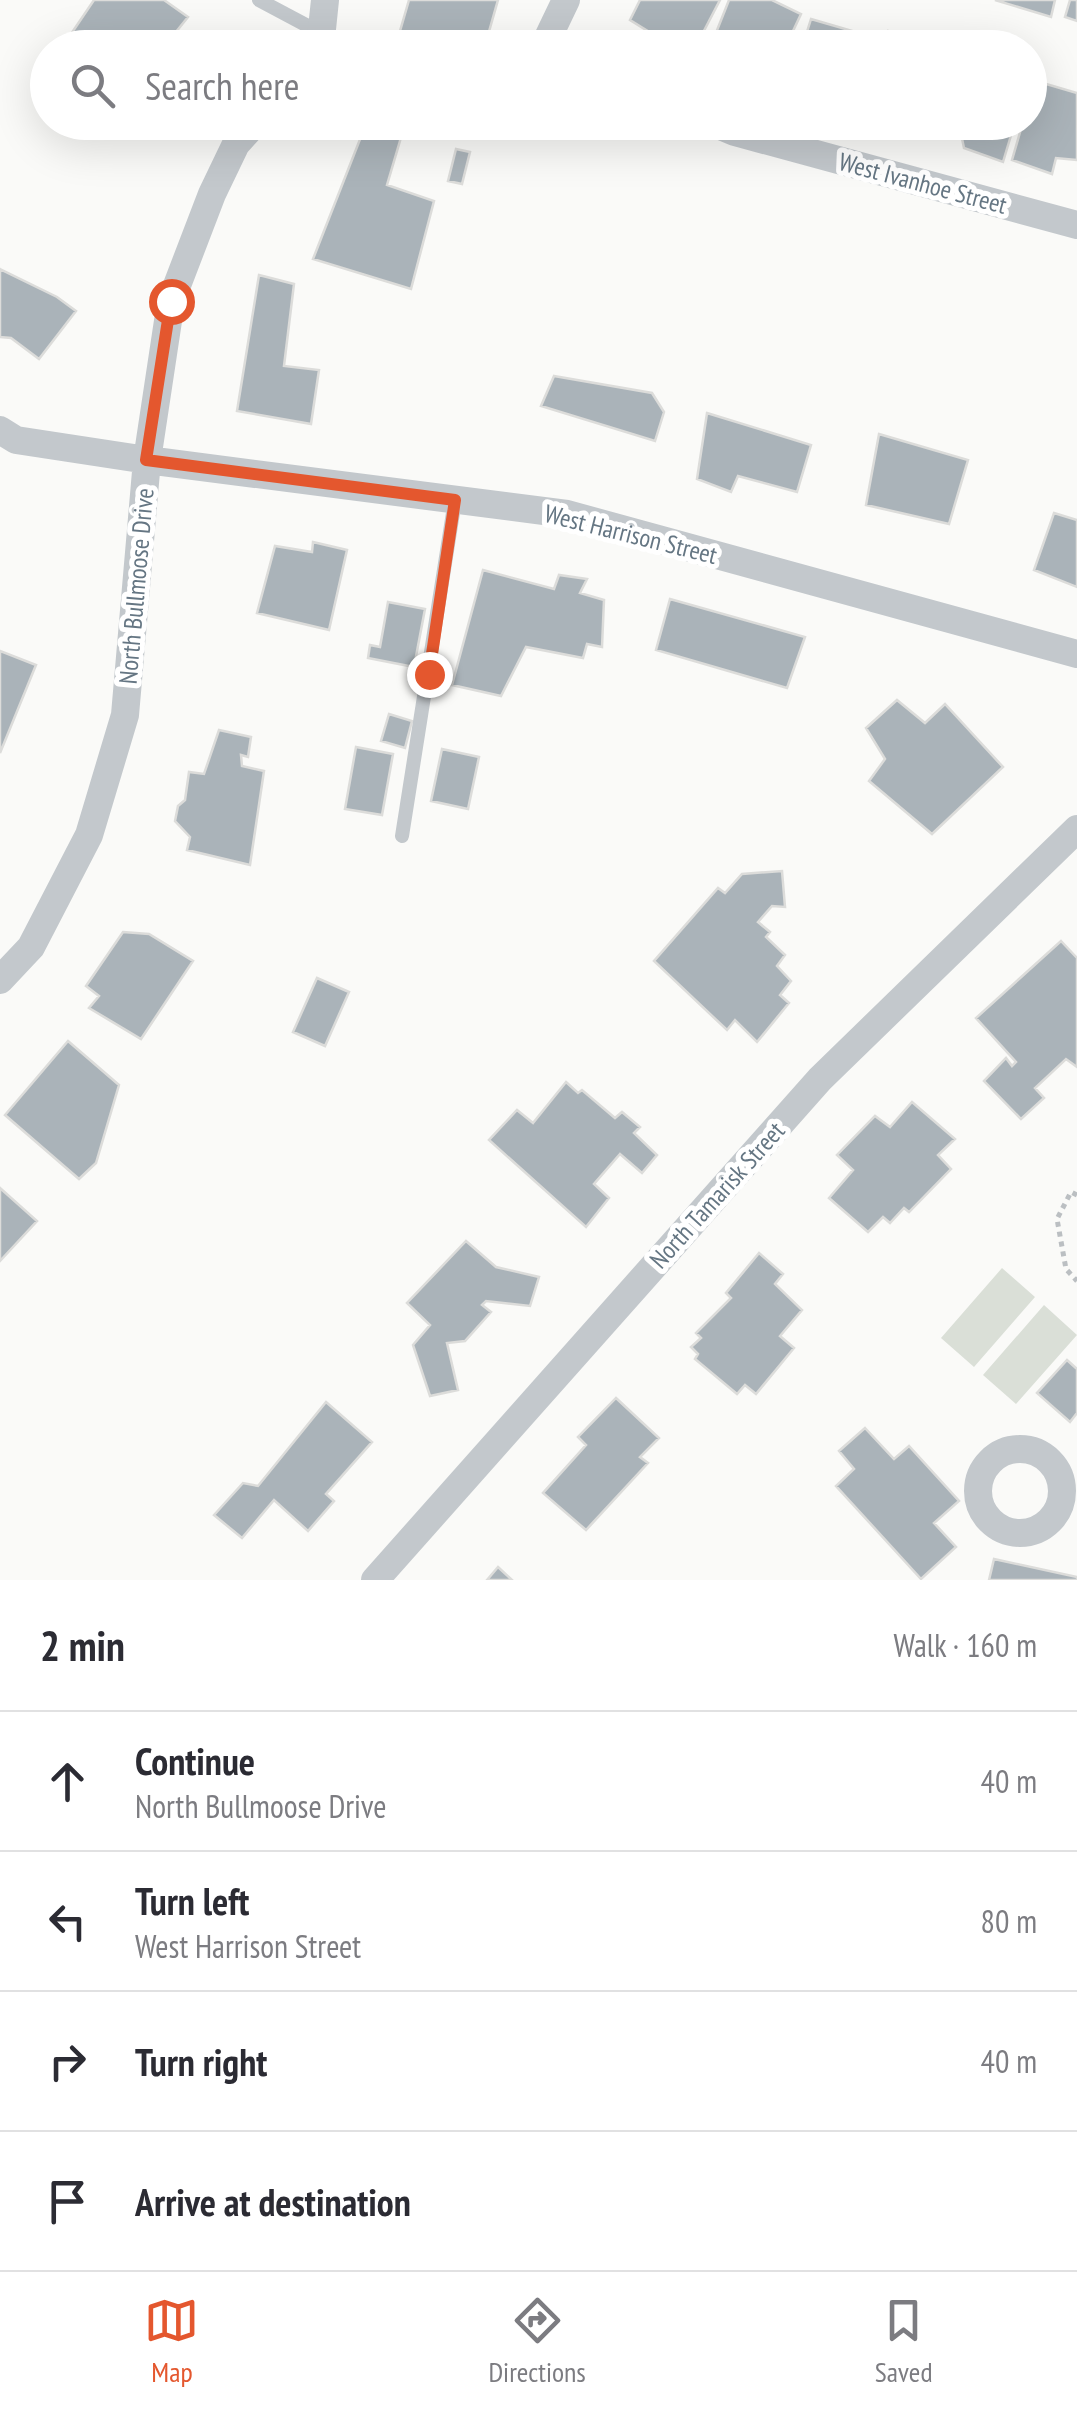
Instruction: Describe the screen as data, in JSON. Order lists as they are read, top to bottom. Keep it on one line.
{"streets":{"street":["West Ivanhoe Street","West Harrison Street","North Bullmoose Drive","North Tamarisk Street"]},"crossings":[["West Harrison Street","North Bullmoose Drive"]],"page":{"search":"Search here","heading":["2 min","Walk · 160 m"],"list":[["Continue","North Bullmoose Drive","40 m"],["Turn left","West Harrison Street","80 m"],["Turn right","40 m"],"Arrive at destination"],"nav":["Map","Directions","Saved"]}}
